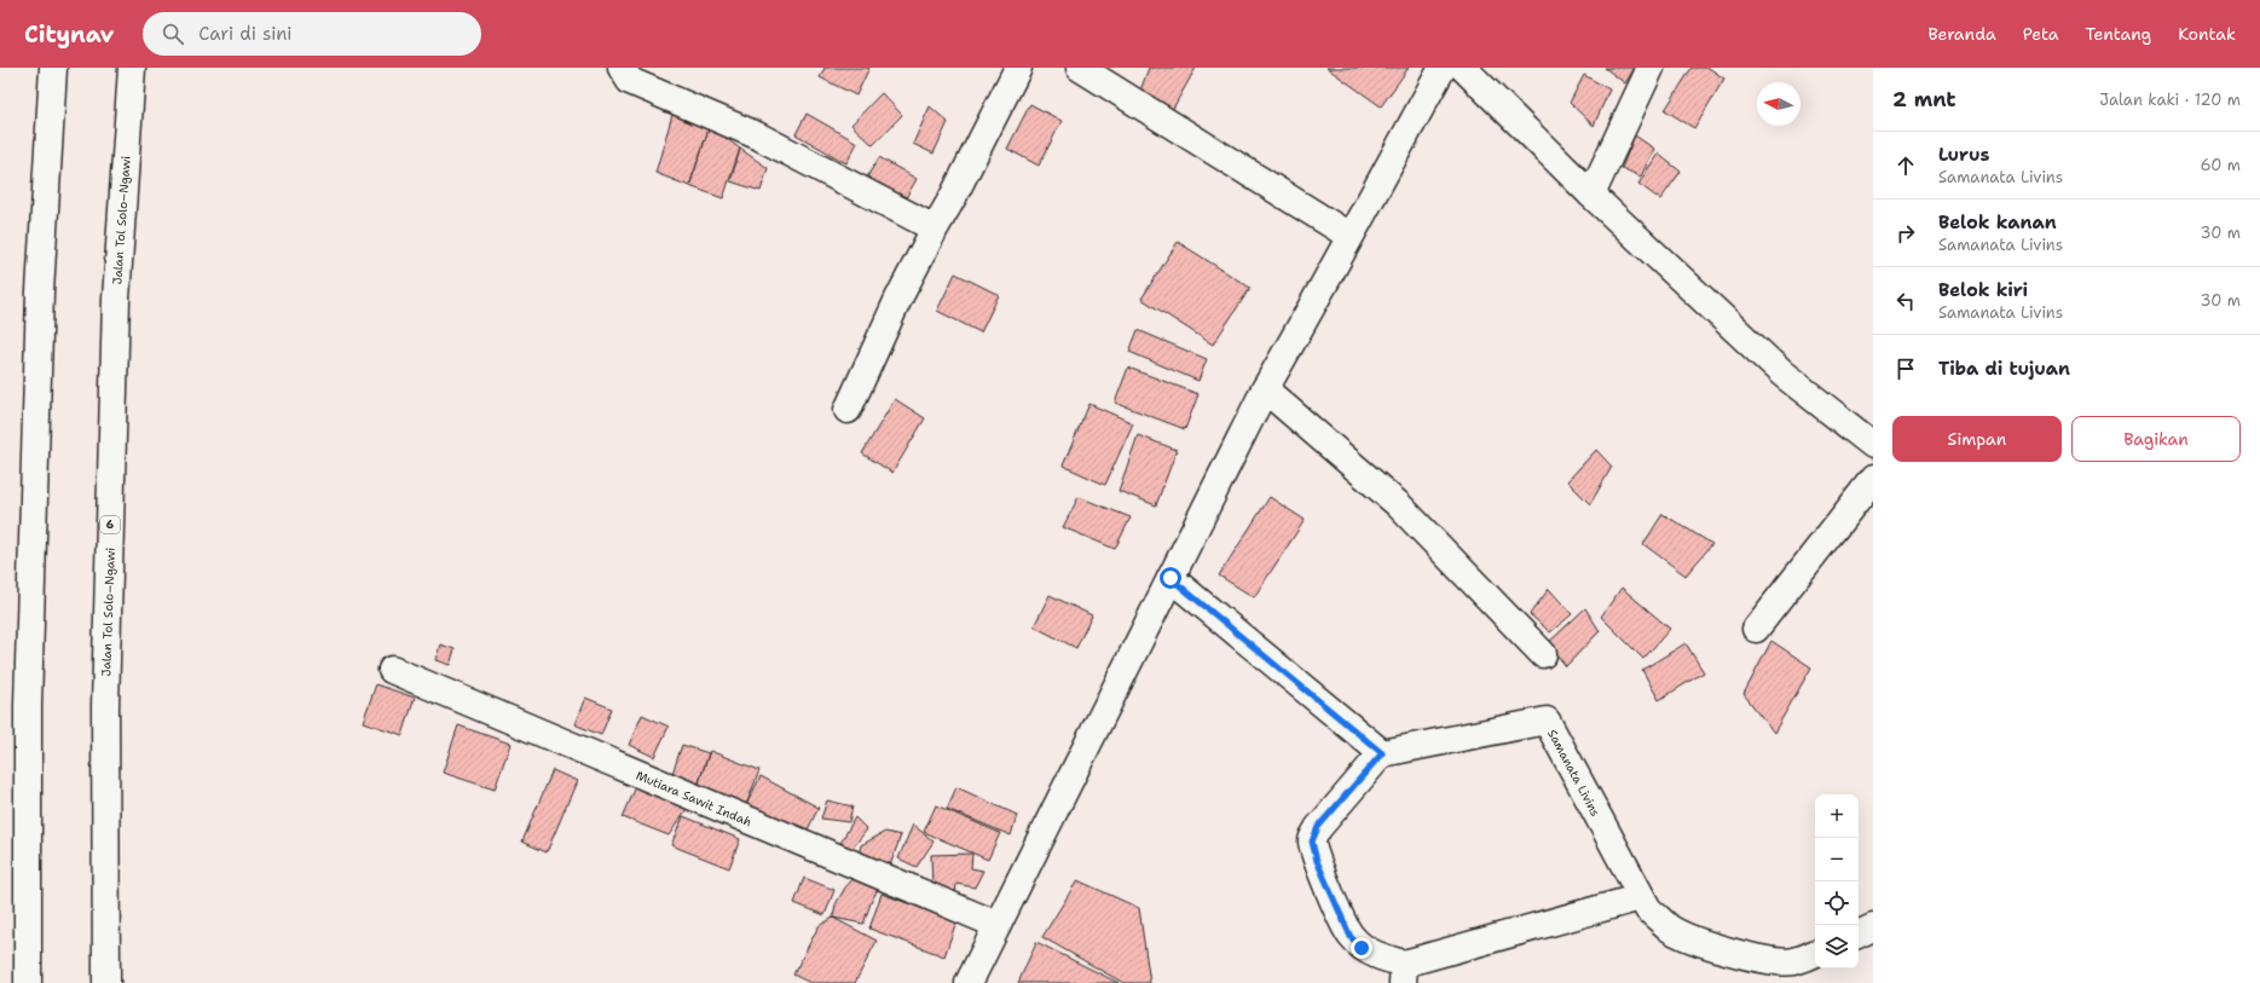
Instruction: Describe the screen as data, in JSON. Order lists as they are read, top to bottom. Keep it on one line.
{"streets":{"main road":["Jalan Tol Solo–Ngawi","6","Samanata Livins","Mutiara Sawit Indah"]},"north":"left","page":{"header":"Citynav","search":"Cari di sini","nav":["Beranda","Peta","Tentang","Kontak"],"heading":["2 mnt","Jalan kaki · 120 m"],"list":[["Lurus","Samanata Livins","60 m"],["Belok kanan","Samanata Livins","30 m"],["Belok kiri","Samanata Livins","30 m"],"Tiba di tujuan"],"buttons":["Simpan","Bagikan"],"map_buttons":["+","−"]}}
